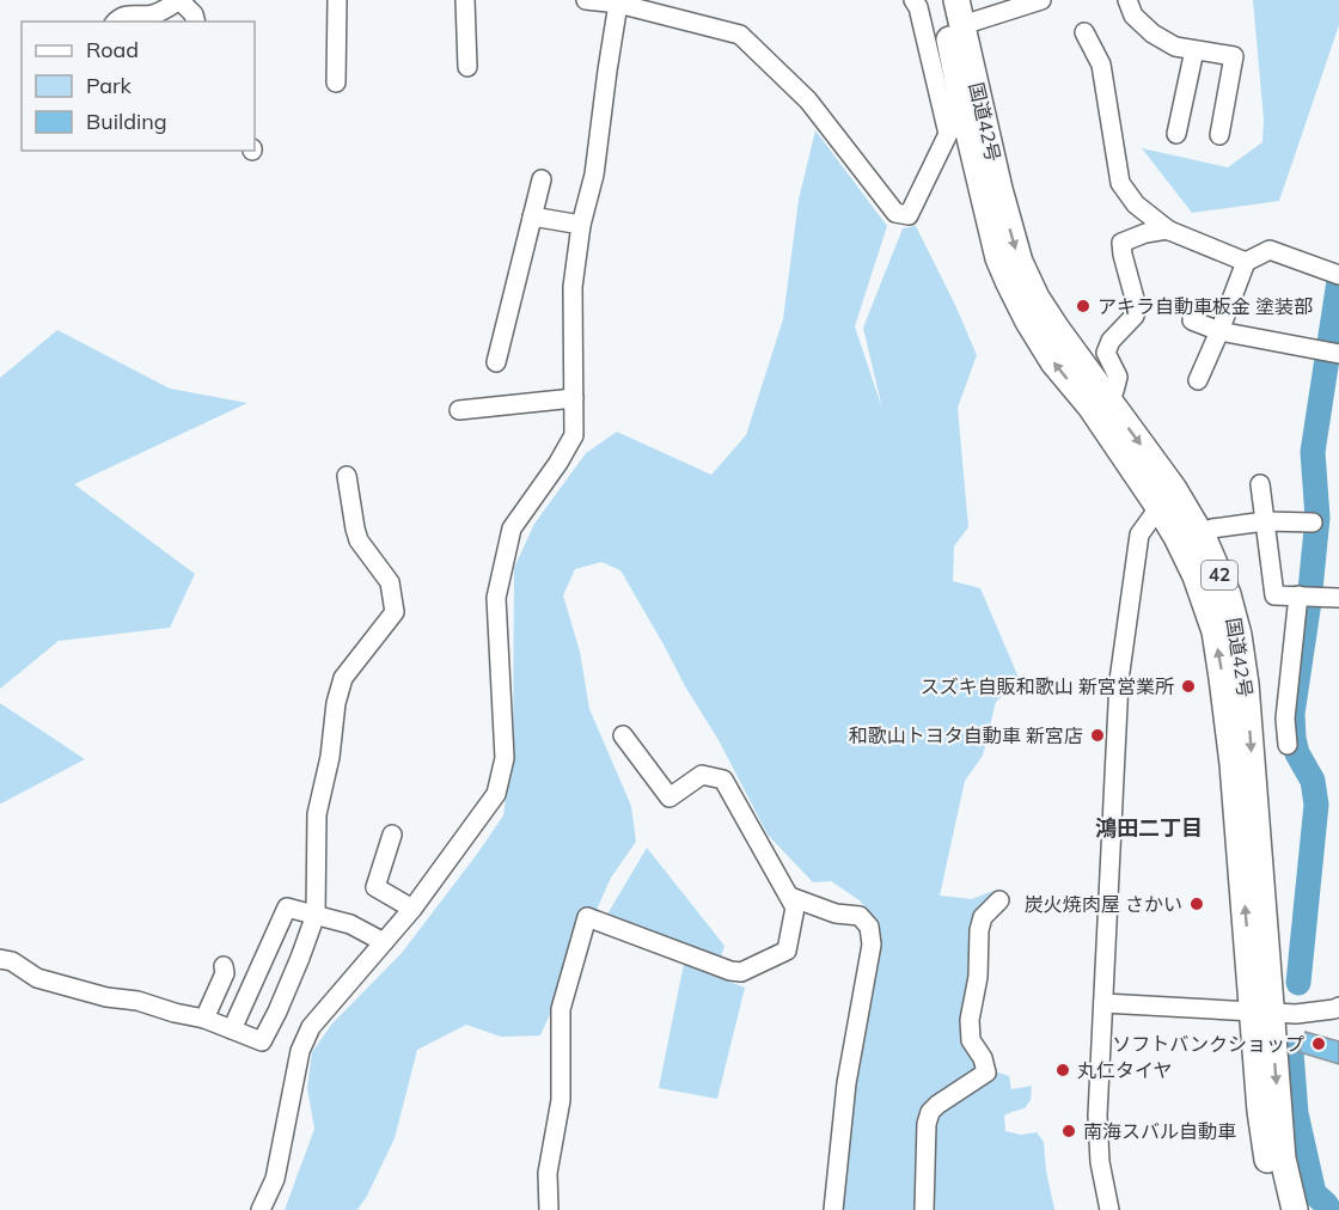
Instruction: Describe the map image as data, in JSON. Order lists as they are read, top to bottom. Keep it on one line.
{"streets":{"highway":["国道42号","42"]},"districts":["鴻田二丁目"],"places":["アキラ自動車板金 塗装部","スズキ自販和歌山 新宮営業所","和歌山トヨタ自動車 新宮店","炭火焼肉屋 さかい","ソフトバンクショップ","丸仁タイヤ","南海スバル自動車"],"legend":["Road","Park","Building"]}
